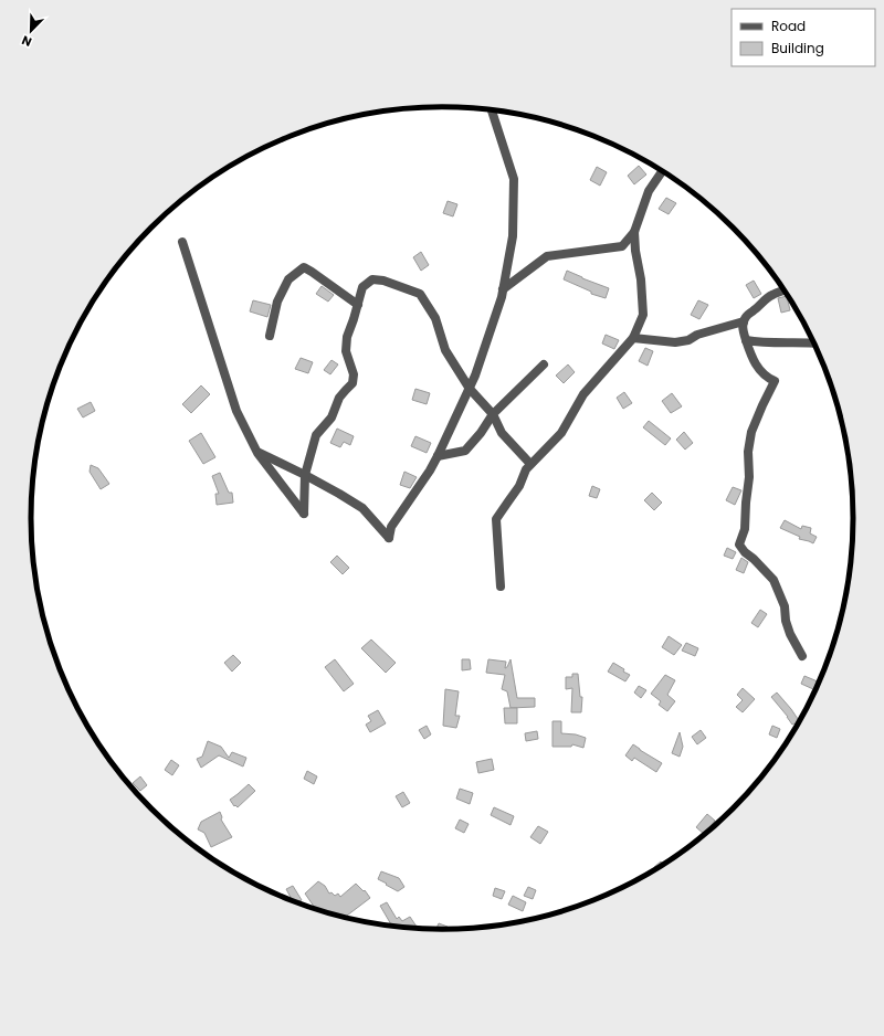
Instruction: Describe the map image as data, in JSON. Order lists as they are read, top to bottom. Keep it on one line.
{"legend":["Road","Building"],"north":"bottom left"}
